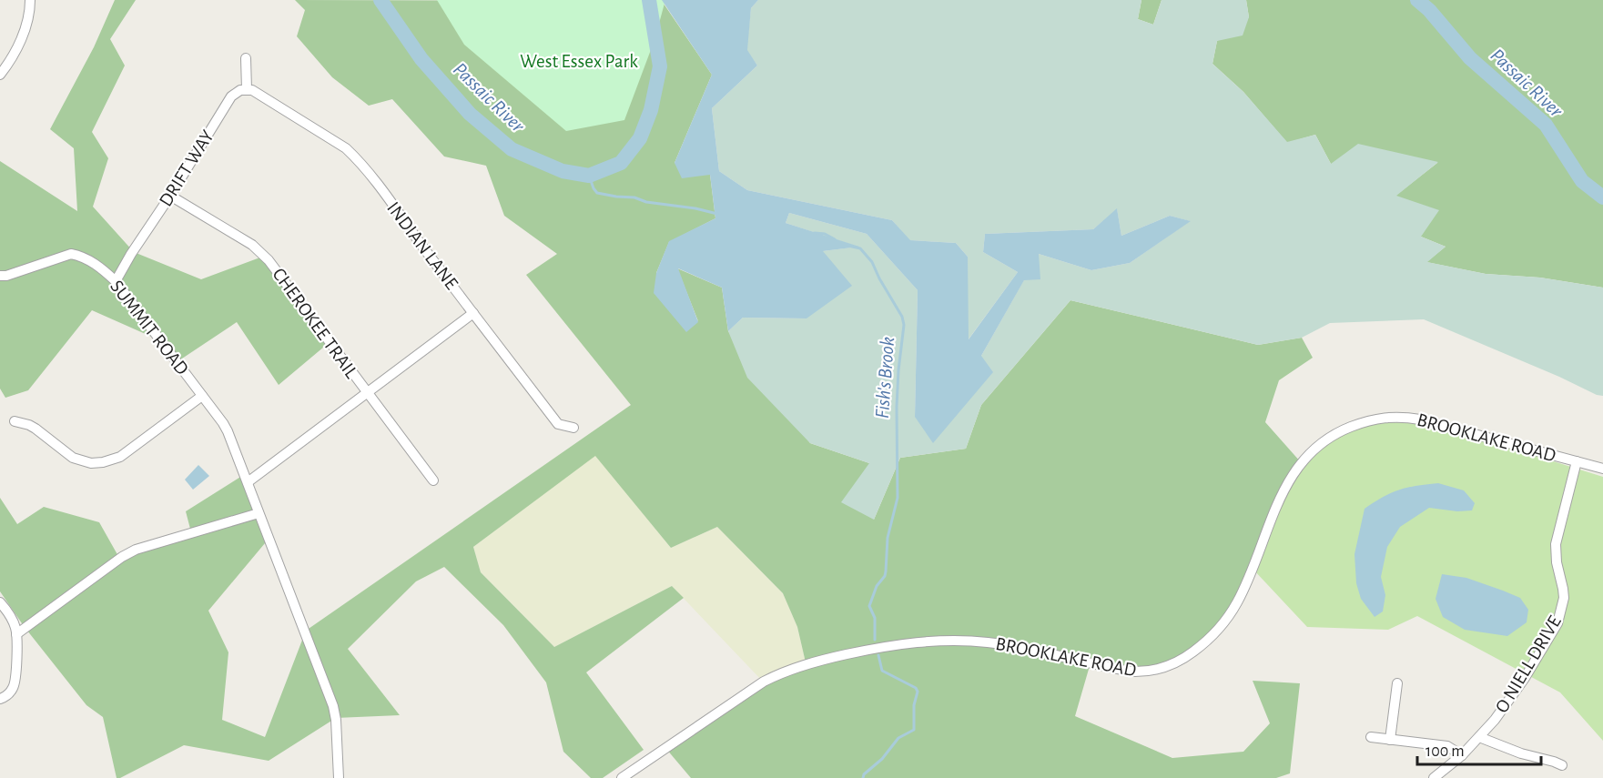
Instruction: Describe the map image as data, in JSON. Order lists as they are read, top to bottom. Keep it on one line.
{"streets":{"street":["DRIFT WAY","INDIAN LANE","CHEROKEE TRAIL","SUMMIT ROAD","BROOKLAKE ROAD","O NIELL DRIVE"]},"crossings":[["DRIFT WAY","INDIAN LANE"],["DRIFT WAY","CHEROKEE TRAIL"],["DRIFT WAY","SUMMIT ROAD"],["BROOKLAKE ROAD","O NIELL DRIVE"]],"water":["Passaic River","Fish's Brook"],"parks":["West Essex Park"],"scale_bar":"100 m"}
